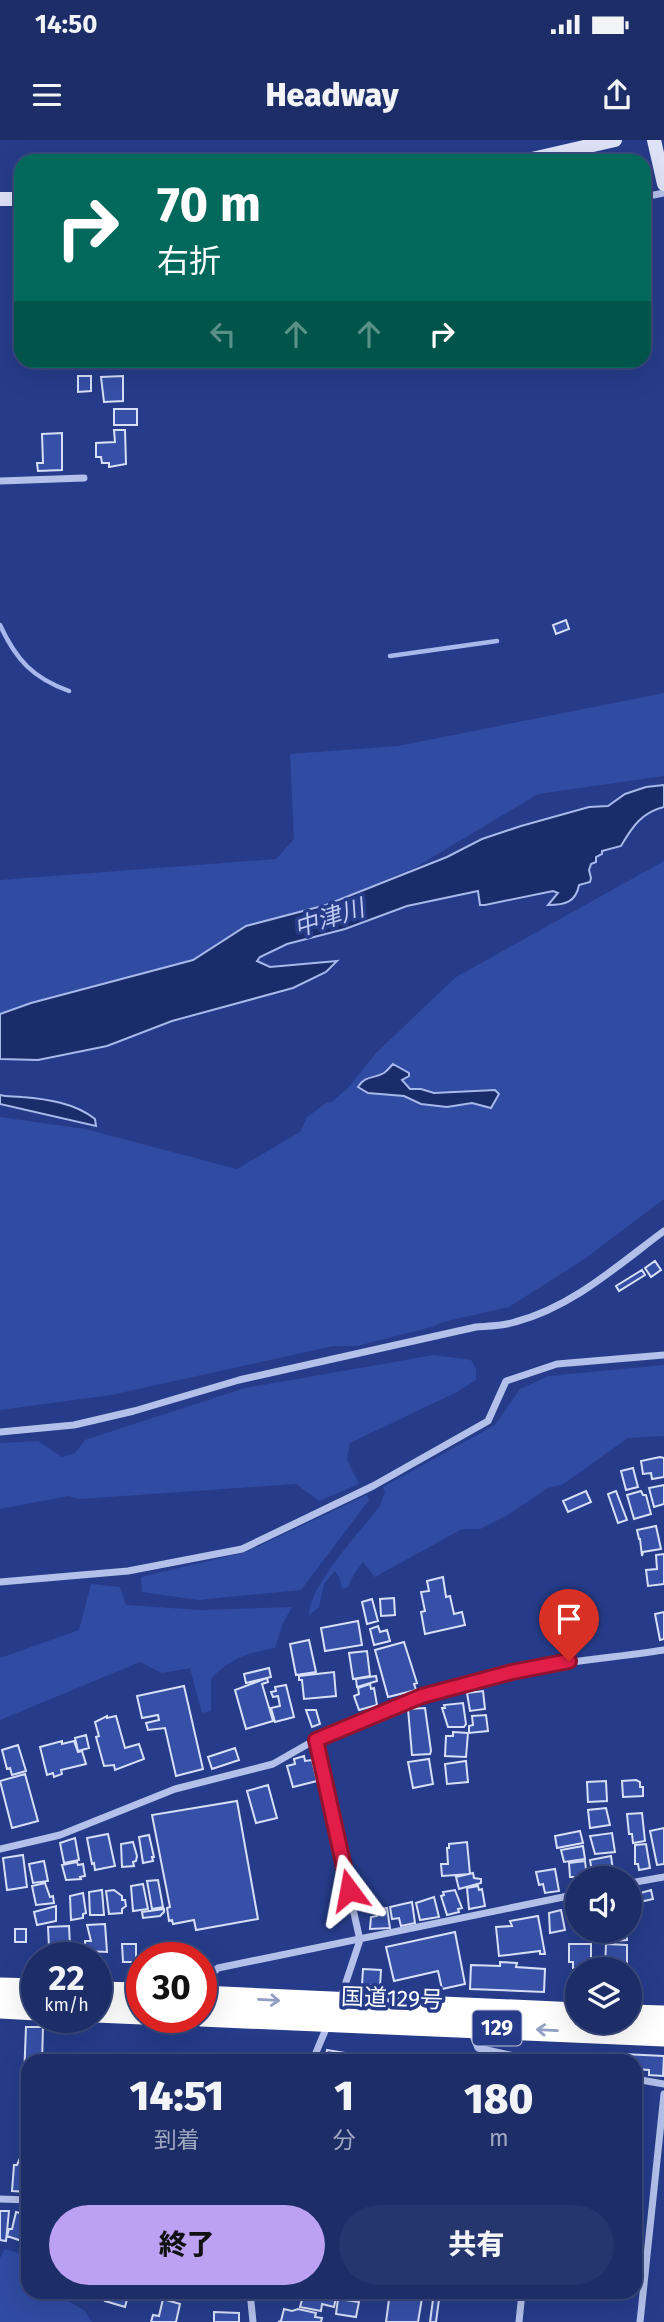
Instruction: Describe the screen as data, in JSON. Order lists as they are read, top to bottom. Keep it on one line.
{"streets":{"highway":["国道129号","129"]},"water":["中津川"],"page":{"status":"14:50","header":"Headway","turn":["70 m","右折"],"speed":"22 km/h","limit":"30","eta":["14:51","到着","1","分","180","m"],"buttons":["終了","共有"]}}
